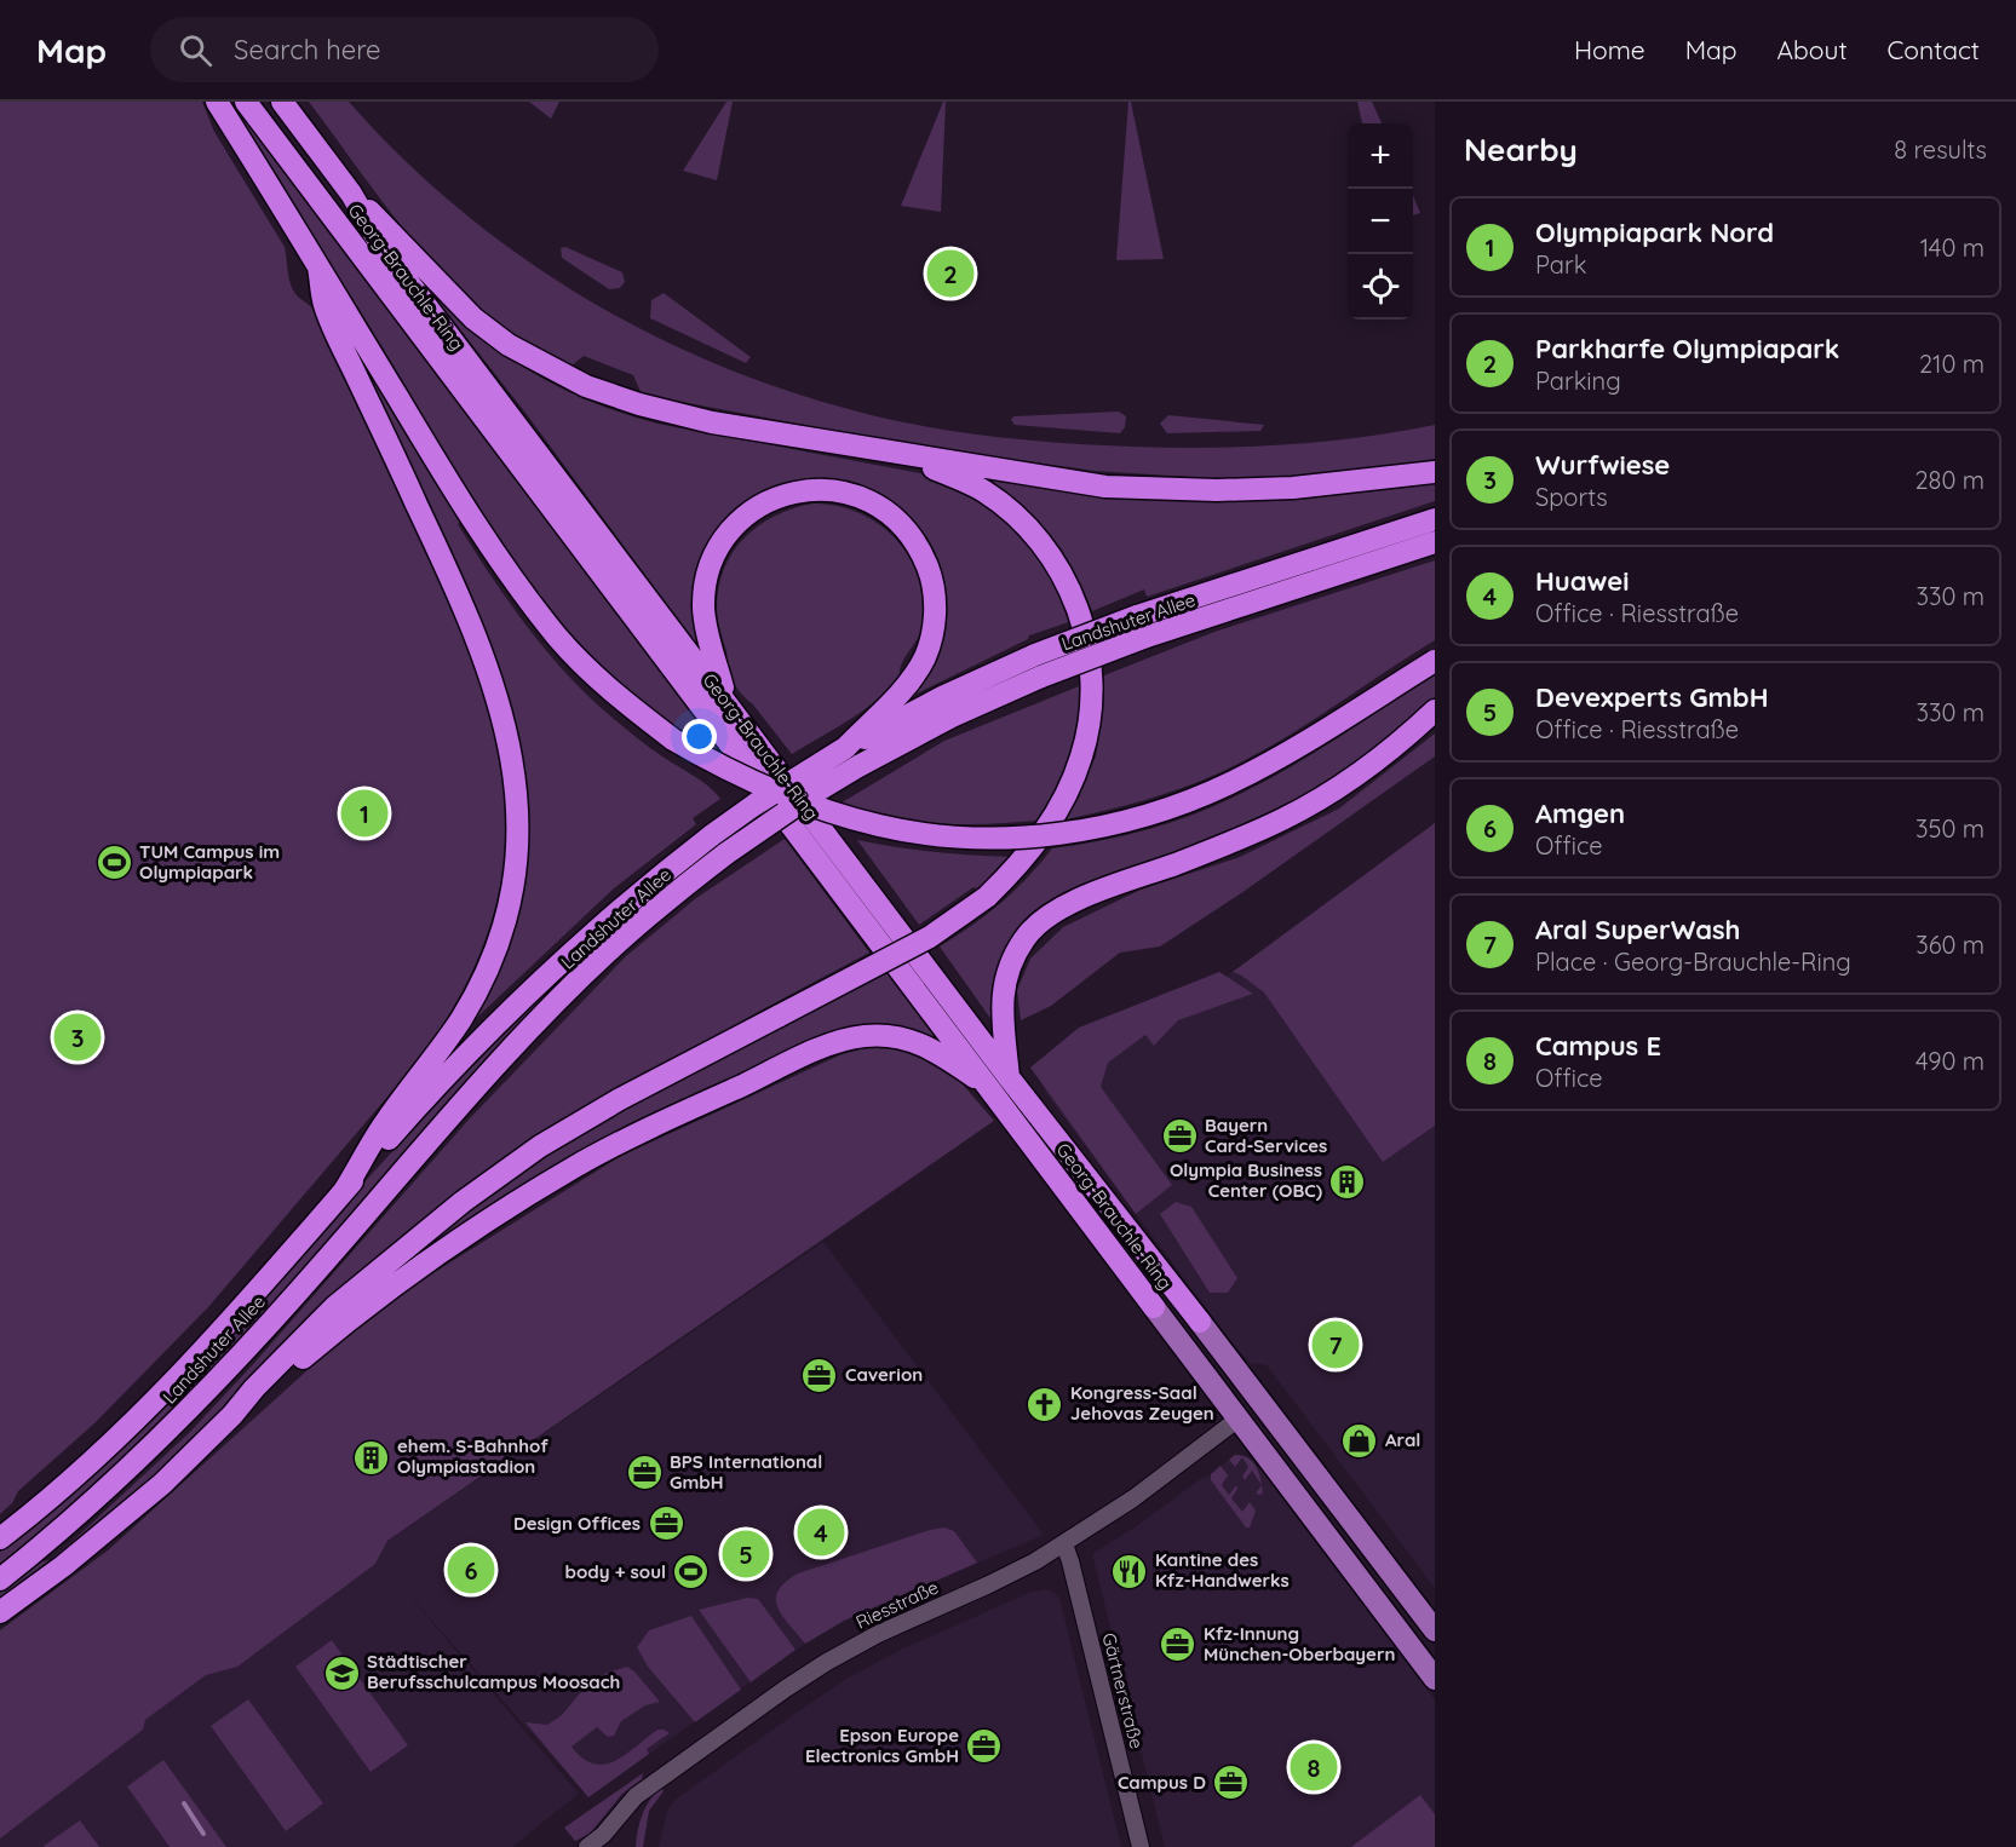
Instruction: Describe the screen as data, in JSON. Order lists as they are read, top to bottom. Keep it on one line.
{"streets":{"highway":["Georg-Brauchle-Ring","Landshuter Allee"],"street":["Riesstraße","Gärtnerstraße"]},"crossings":[["Georg-Brauchle-Ring","Riesstraße"],["Riesstraße","Gärtnerstraße"]],"places":{"sports":["TUM Campus im Olympiapark","body + soul"],"office":["Bayern Card-Services","Caverion","BPS International GmbH","Design Offices","Kfz-Innung München-Oberbayern","Epson Europe Electronics GmbH","Campus D"],"building":["Olympia Business Center (OBC)","ehem. S-Bahnhof Olympiastadion"],"church":["Kongress-Saal Jehovas Zeugen"],"shop":["Aral"],"restaurant":["Kantine des Kfz-Handwerks"],"school or university":["Städtischer Berufsschulcampus Moosach"]},"page":{"header":"Map","search":"Search here","nav":["Home","Map","About","Contact"],"heading":["Nearby","8 results"],"map_buttons":["+","−"],"list":[{"mark":"1","name":"Olympiapark Nord","note":"Park","value":"140 m"},{"mark":"2","name":"Parkharfe Olympiapark","note":"Parking","value":"210 m"},{"mark":"3","name":"Wurfwiese","note":"Sports","value":"280 m"},{"mark":"4","name":"Huawei","note":"Office · Riesstraße","value":"330 m"},{"mark":"5","name":"Devexperts GmbH","note":"Office · Riesstraße","value":"330 m"},{"mark":"6","name":"Amgen","note":"Office","value":"350 m"},{"mark":"7","name":"Aral SuperWash","note":"Place · Georg-Brauchle-Ring","value":"360 m"},{"mark":"8","name":"Campus E","note":"Office","value":"490 m"}],"pins":["2","1","3","7","4","5","6","8"]}}
